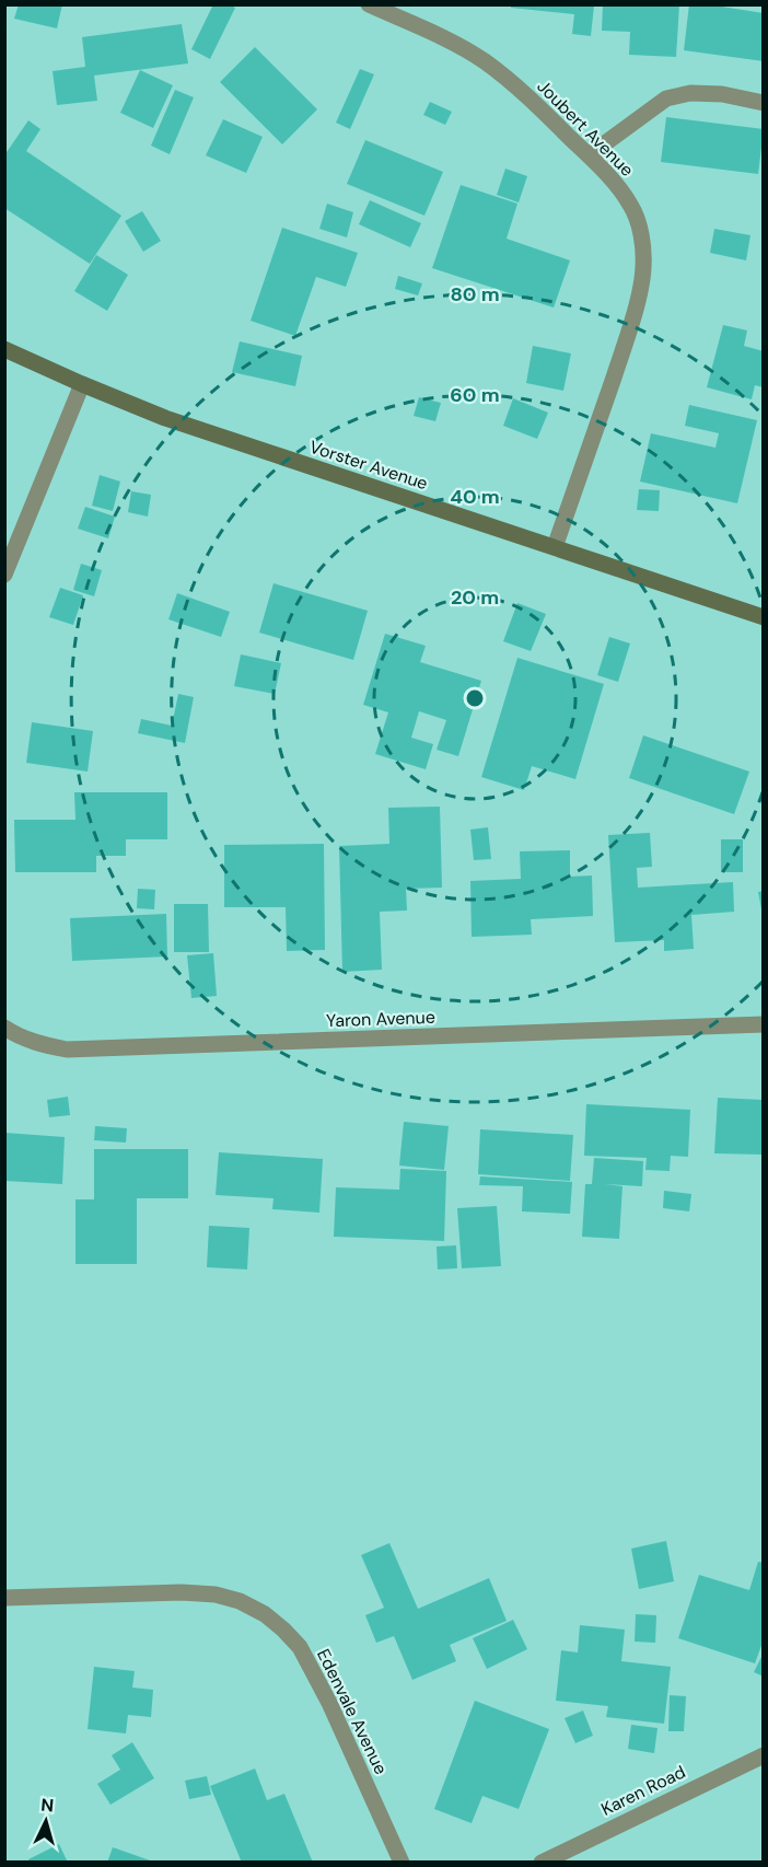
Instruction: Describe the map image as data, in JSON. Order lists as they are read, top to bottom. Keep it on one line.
{"streets":{"main road":["Vorster Avenue"],"street":["Joubert Avenue","Yaron Avenue","Edenvale Avenue","Karen Road"]},"crossings":[["Joubert Avenue","Vorster Avenue"]],"north":"top","rings":["80 m","60 m","40 m","20 m"]}
